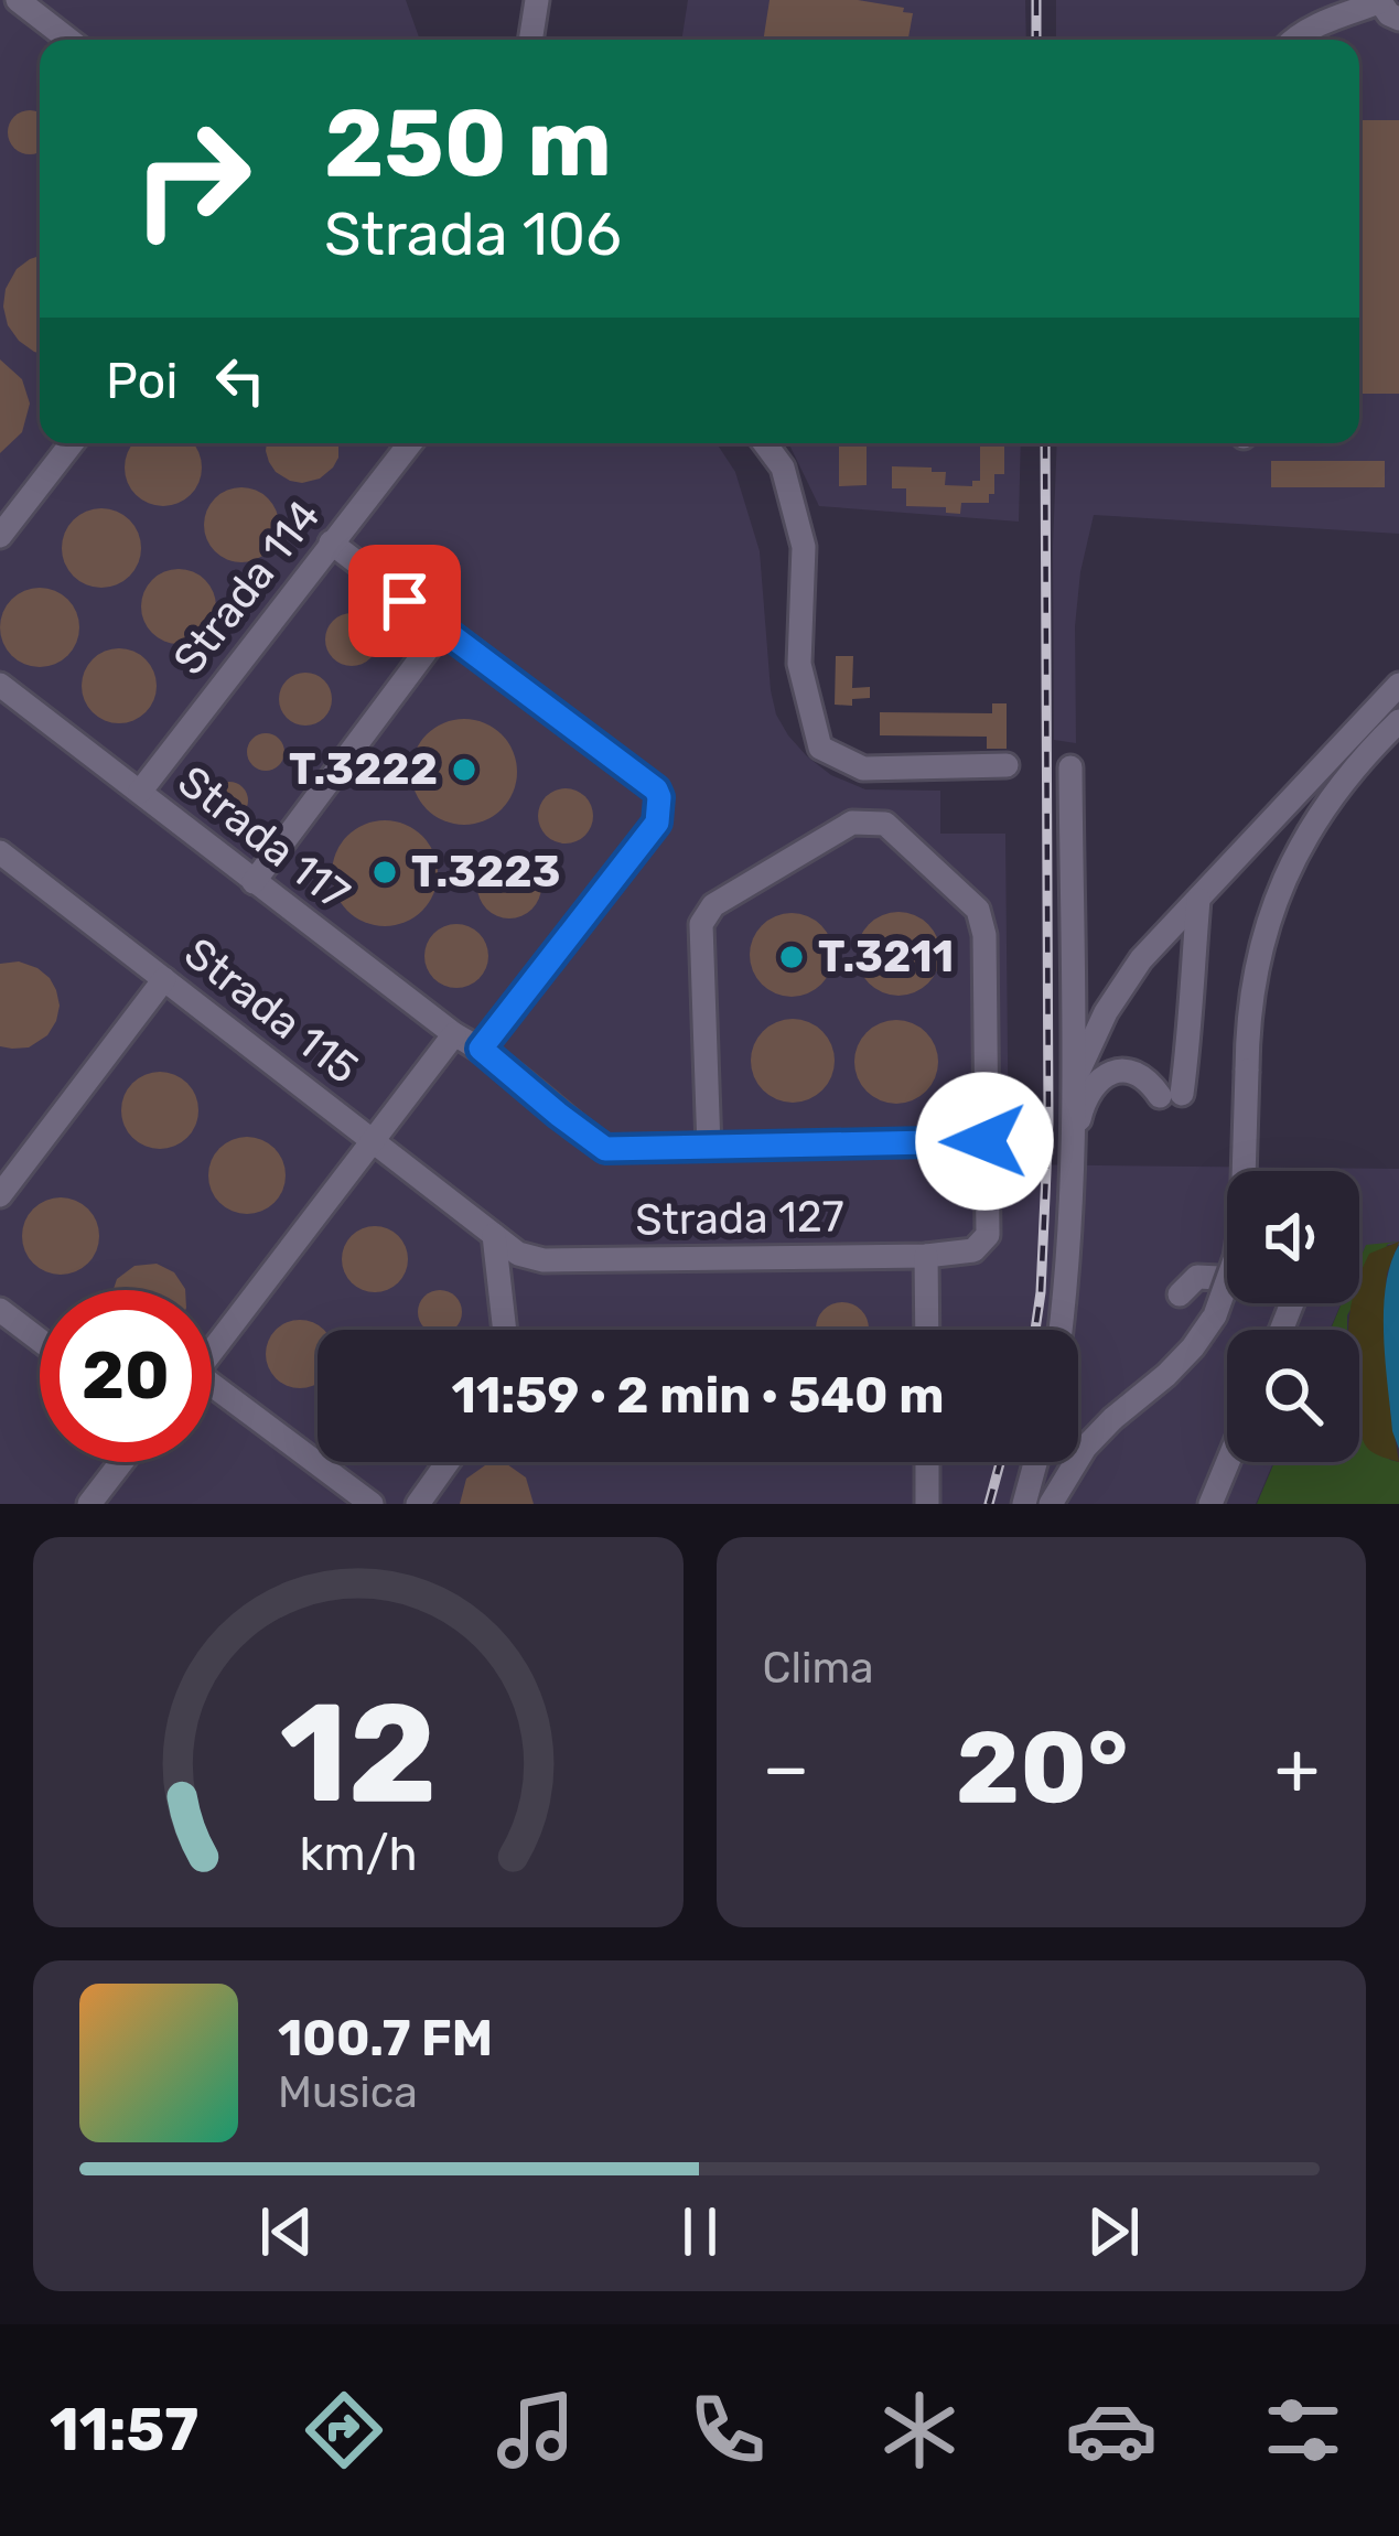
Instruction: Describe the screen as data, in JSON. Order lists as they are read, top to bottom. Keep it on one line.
{"streets":{"street":["Strada 114","Strada 117","Strada 115","Strada 127"]},"crossings":[["Strada 114","Strada 117"],["Strada 117","Strada 127"],["Strada 115","Strada 127"]],"places":["T.3222","T.3223","T.3211"],"page":{"turn":["250 m","Strada 106"],"then":"Poi","limit":"20","trip":"11:59 · 2 min · 540 m","tile":"Clima","heat":["−","20°","+"],"song":["100.7 FM","Musica"],"tabs":"11:57","gauge":["12","km/h"]}}
